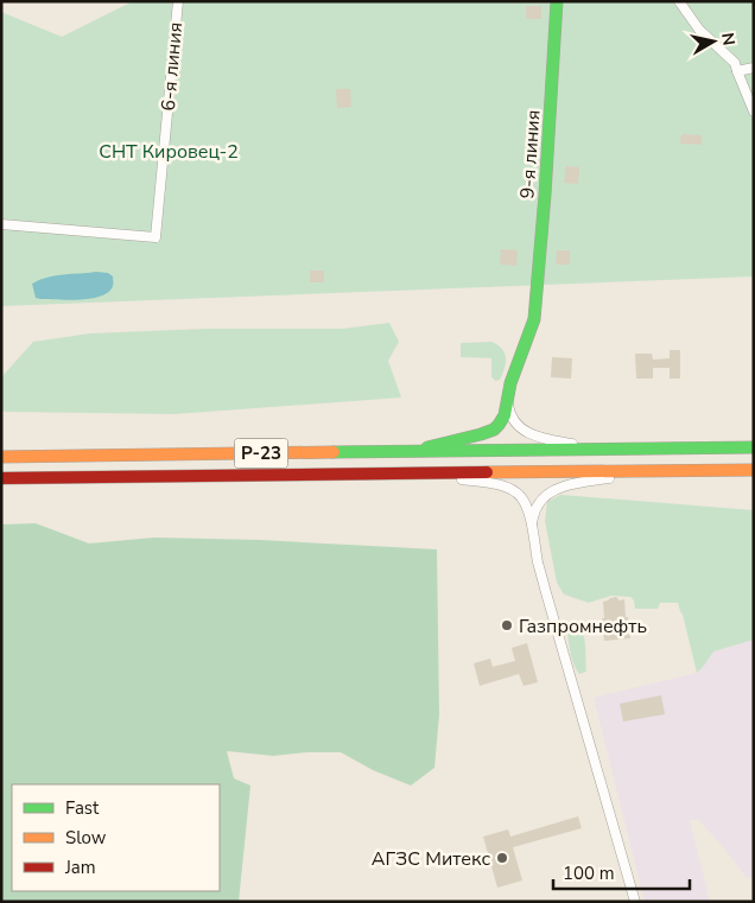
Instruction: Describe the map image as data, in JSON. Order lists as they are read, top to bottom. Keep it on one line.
{"streets":{"main road":["9-я линия","Р-23"],"street":["6-я линия"]},"crossings":[["9-я линия","Р-23"]],"parks":["СНТ Кировец-2"],"places":["Газпромнефть","АГЗС Митекс"],"legend":["Fast","Slow","Jam"],"scale_bar":"100 m","north":"right"}
